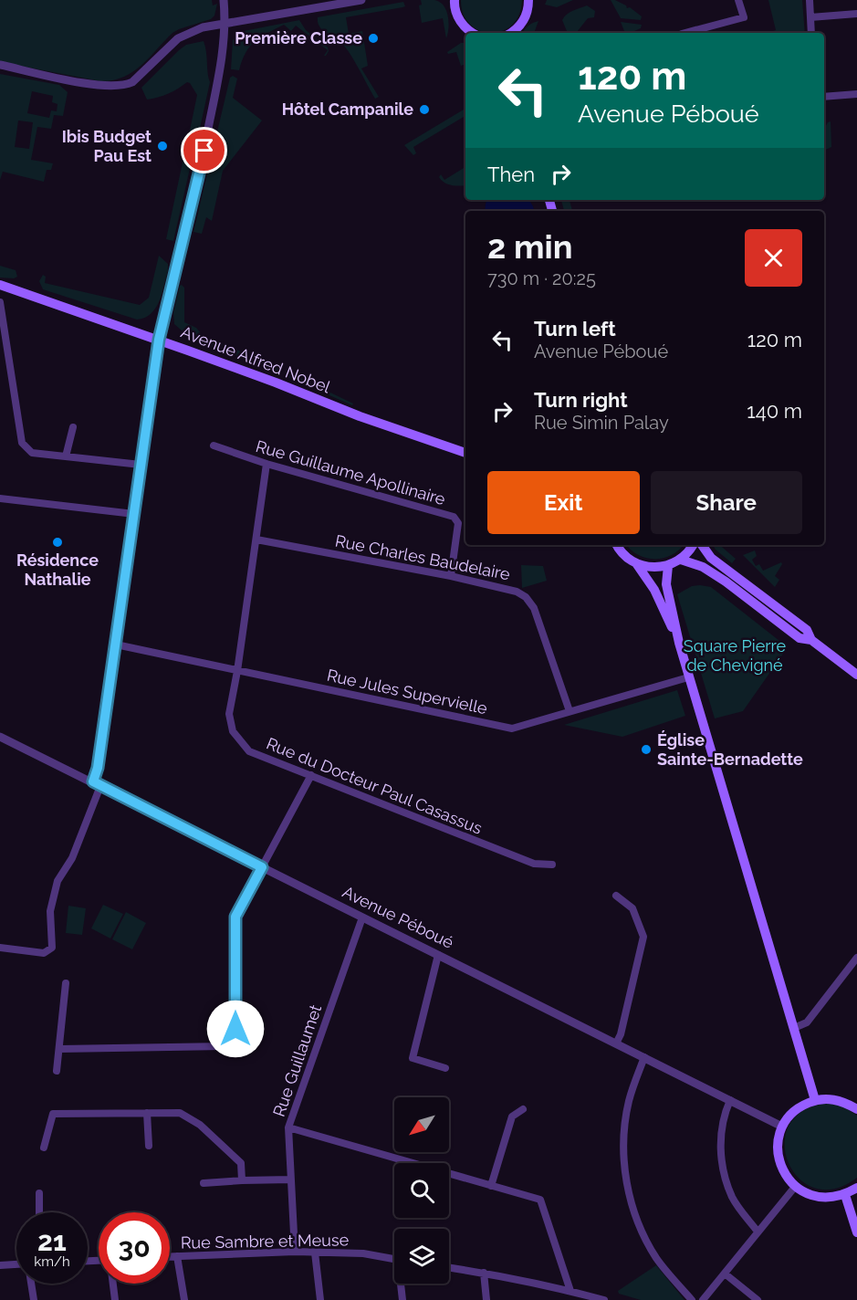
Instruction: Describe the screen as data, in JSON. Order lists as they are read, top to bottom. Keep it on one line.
{"streets":{"main road":["Avenue Alfred Nobel"],"street":["Rue Guillaume Apollinaire","Rue Charles Baudelaire","Rue Jules Supervielle","Rue du Docteur Paul Casassus","Avenue Péboué","Rue Guillaumet","Rue Sambre et Meuse"]},"crossings":[["Rue Guillaume Apollinaire","Rue Charles Baudelaire"],["Rue Guillaume Apollinaire","Rue du Docteur Paul Casassus"],["Rue Charles Baudelaire","Rue Jules Supervielle"],["Rue Charles Baudelaire","Rue du Docteur Paul Casassus"],["Rue Jules Supervielle","Rue du Docteur Paul Casassus"],["Avenue Péboué","Rue Guillaumet"],["Rue Guillaumet","Rue Sambre et Meuse"]],"parks":["Square Pierre de Chevigné"],"places":["Première Classe","Hôtel Campanile","Ibis Budget Pau Est","Résidence Nathalie","Église Sainte-Bernadette"],"north":"bottom left","page":{"turn":["120 m","Avenue Péboué"],"then":"Then","heading":["2 min","730 m · 20:25"],"list":[{"name":"Turn left","note":"Avenue Péboué","value":"120 m"},{"name":"Turn right","note":"Rue Simin Palay","value":"140 m"}],"buttons":["Exit","Share"],"speed":"21 km/h","limit":"30"}}
